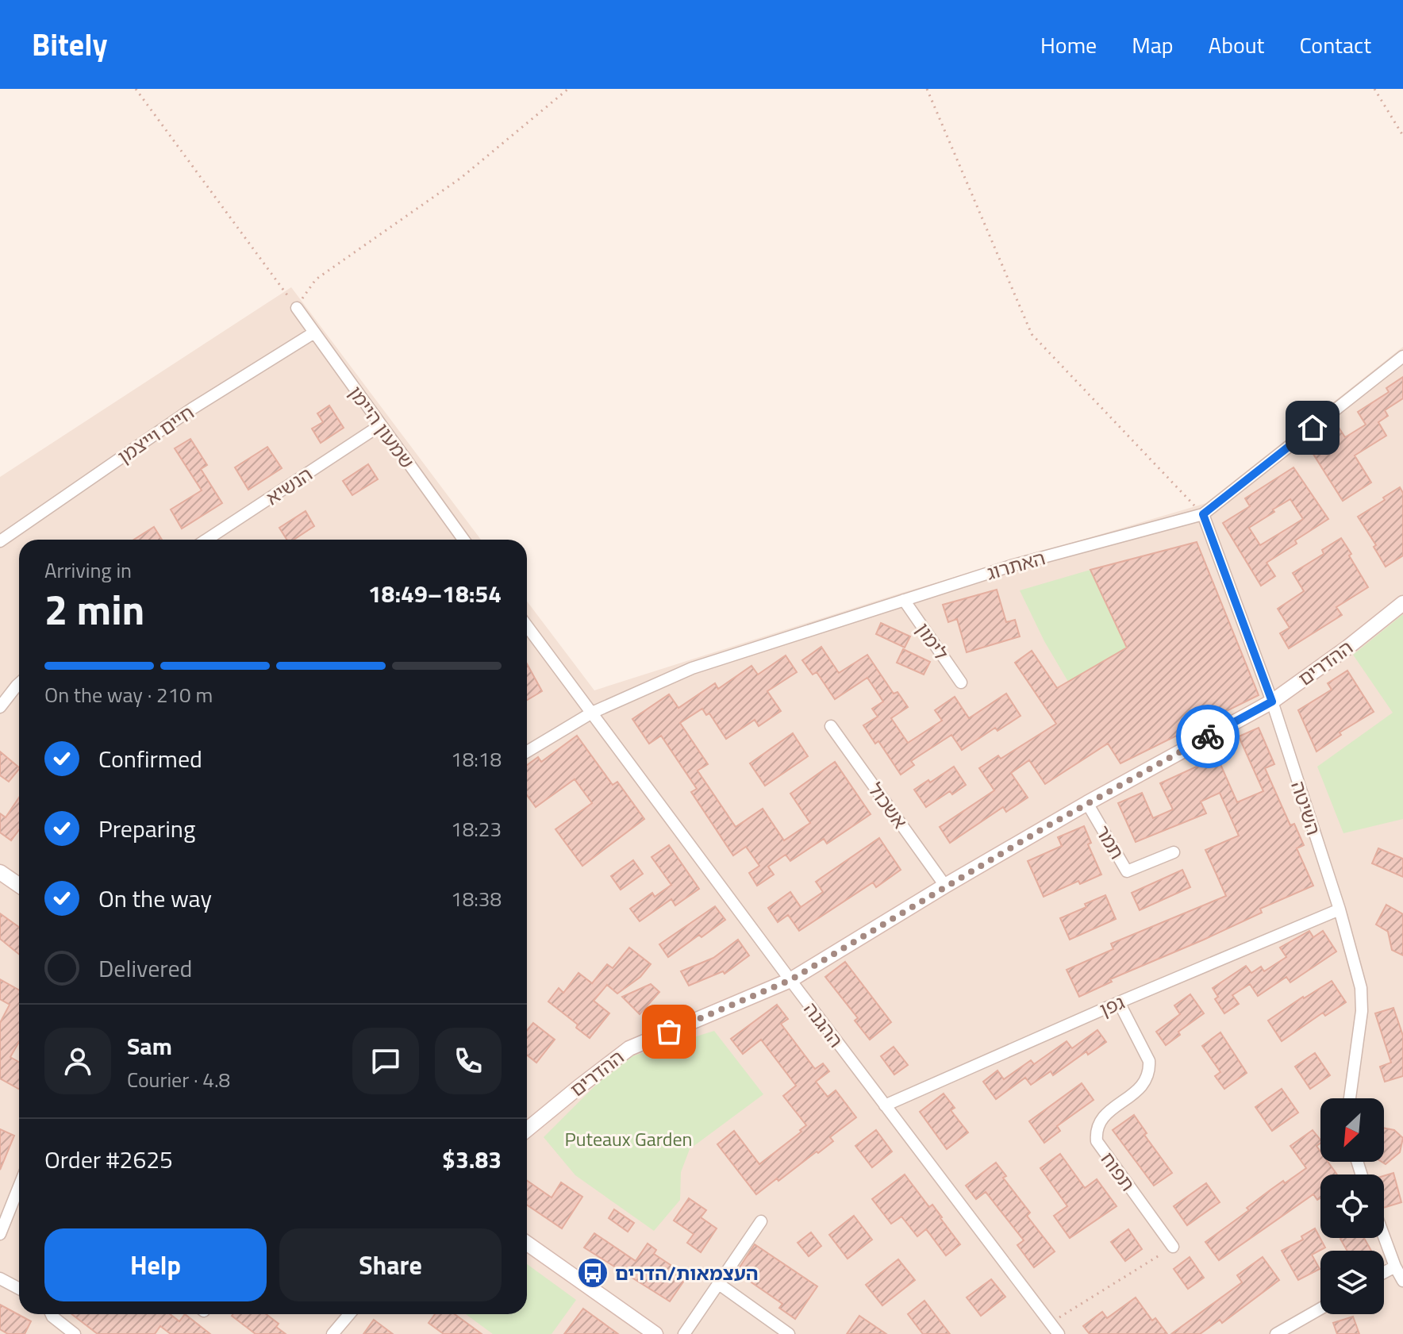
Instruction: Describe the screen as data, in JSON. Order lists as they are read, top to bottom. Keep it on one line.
{"streets":{"street":["שמעון היימן","חיים וייצמן","הנשיא","האתרוג","לימון","ההדרים","אשכול","השיטה","תמר","גפן","ההגנה","תפוח"]},"crossings":[["שמעון היימן","חיים וייצמן"],["שמעון היימן","הנשיא"],["האתרוג","לימון"],["האתרוג","השיטה"],["האתרוג","ההגנה"],["ההדרים","אשכול"],["ההדרים","השיטה"],["ההדרים","תמר"],["ההדרים","ההגנה"],["השיטה","גפן"],["גפן","ההגנה"],["גפן","תפוח"]],"parks":["Puteaux Garden"],"places":{"bus stop":["העצמאות/הדרים"]},"north":"bottom left","page":{"header":"Bitely","nav":["Home","Map","About","Contact"],"heading":["2 min","Arriving in","18:49–18:54"],"panel":["Sam","Courier · 4.8","Order #2625","$3.83"],"bar":"On the way · 210 m","list":[["Confirmed","18:18"],["Preparing","18:23"],["On the way","18:38"],"Delivered"],"buttons":["Help","Share"]}}
